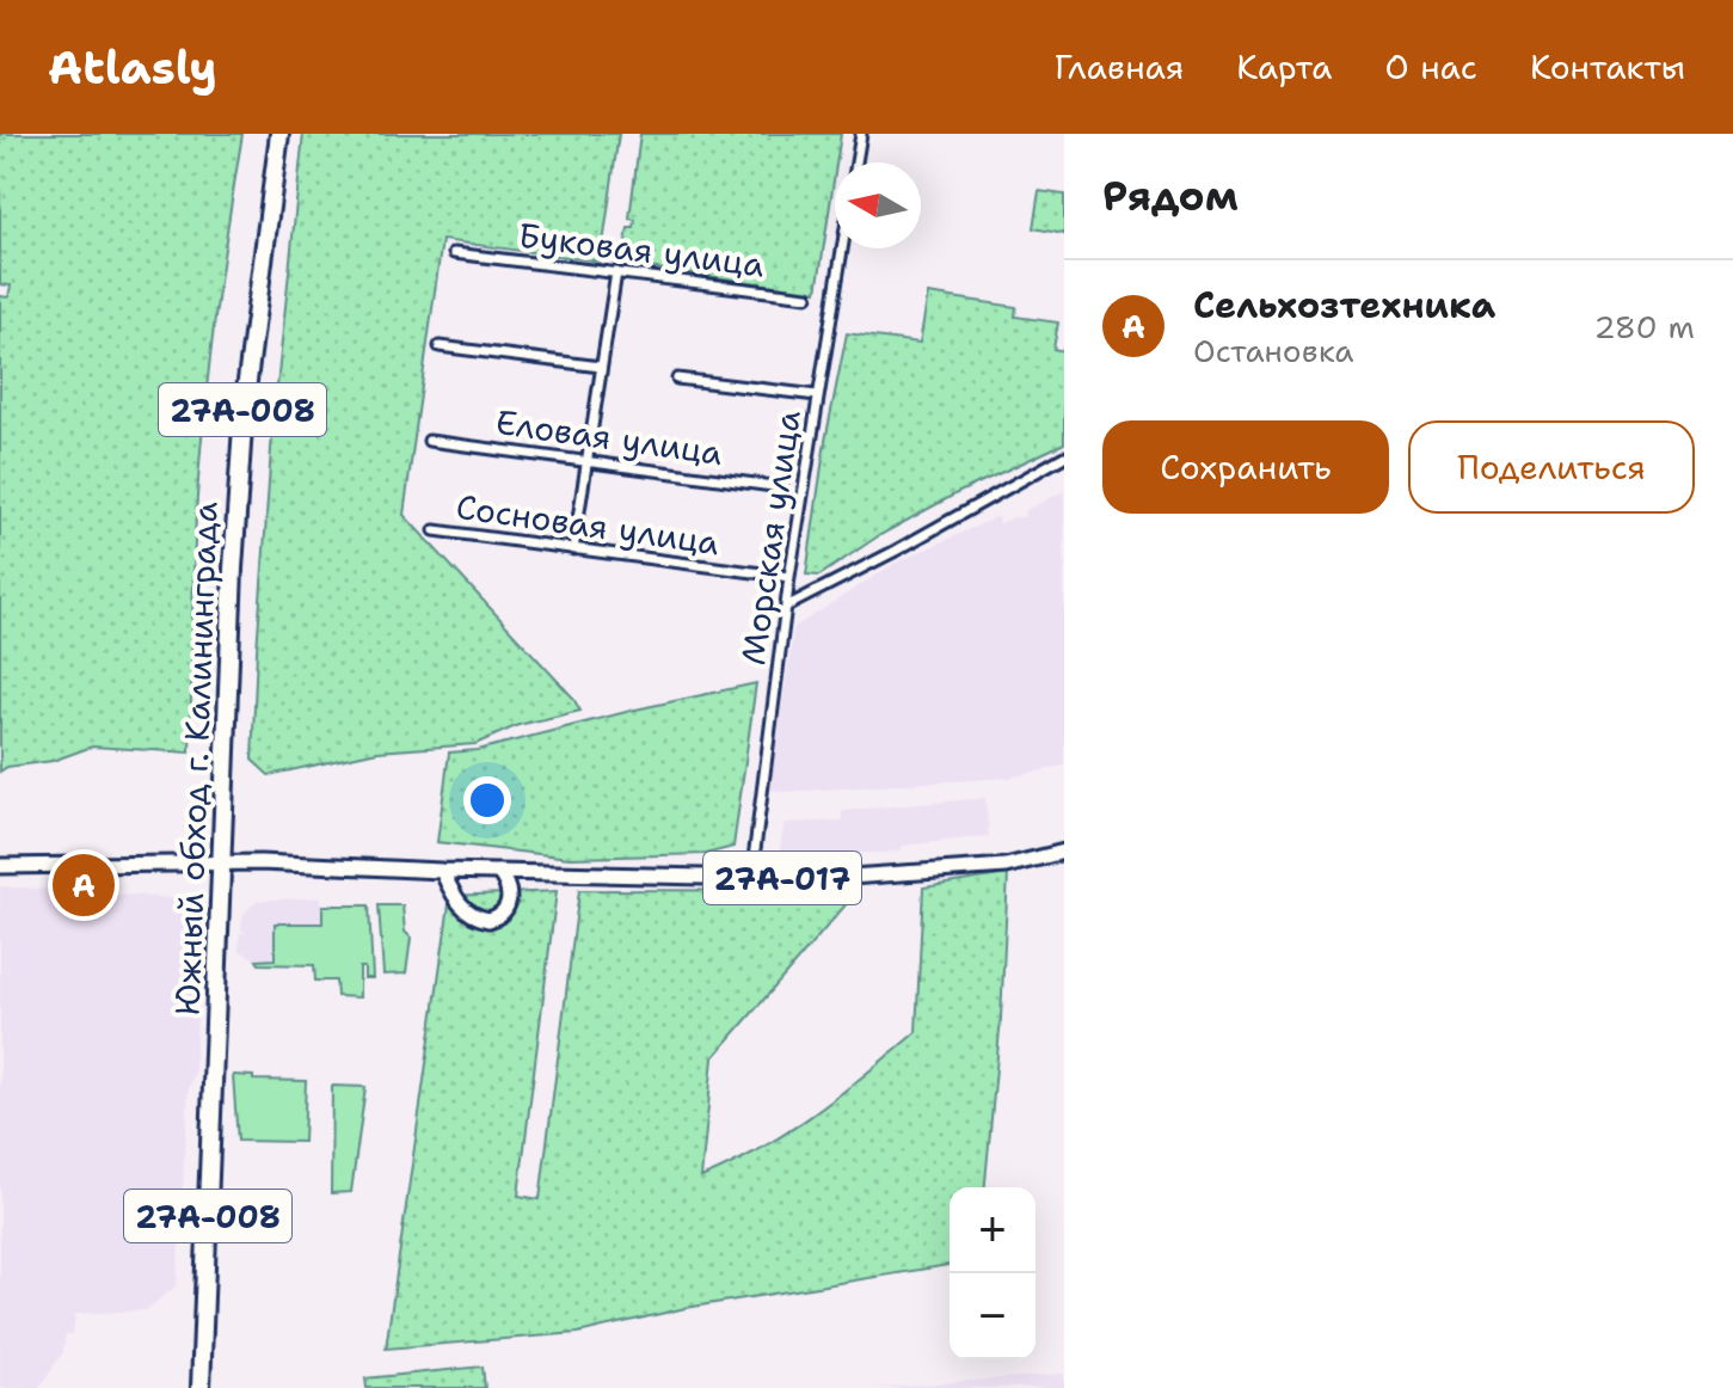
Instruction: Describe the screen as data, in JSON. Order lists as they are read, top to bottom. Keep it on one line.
{"streets":{"highway":["27А-008","Южный обход г. Калининграда"],"main road":["27А-017"],"street":["Буковая улица","Еловая улица","Сосновая улица","Морская улица"]},"crossings":[["Сосновая улица","Морская улица"],["Морская улица","27А-017"],["Южный обход г. Калининграда","27А-017"]],"north":"left","page":{"header":"Atlasly","nav":["Главная","Карта","О нас","Контакты"],"heading":"Рядом","list":[{"mark":"A","name":"Сельхозтехника","note":"Остановка","value":"280 m"}],"buttons":["Сохранить","Поделиться"],"pins":"A","map_buttons":["+","−"]}}
